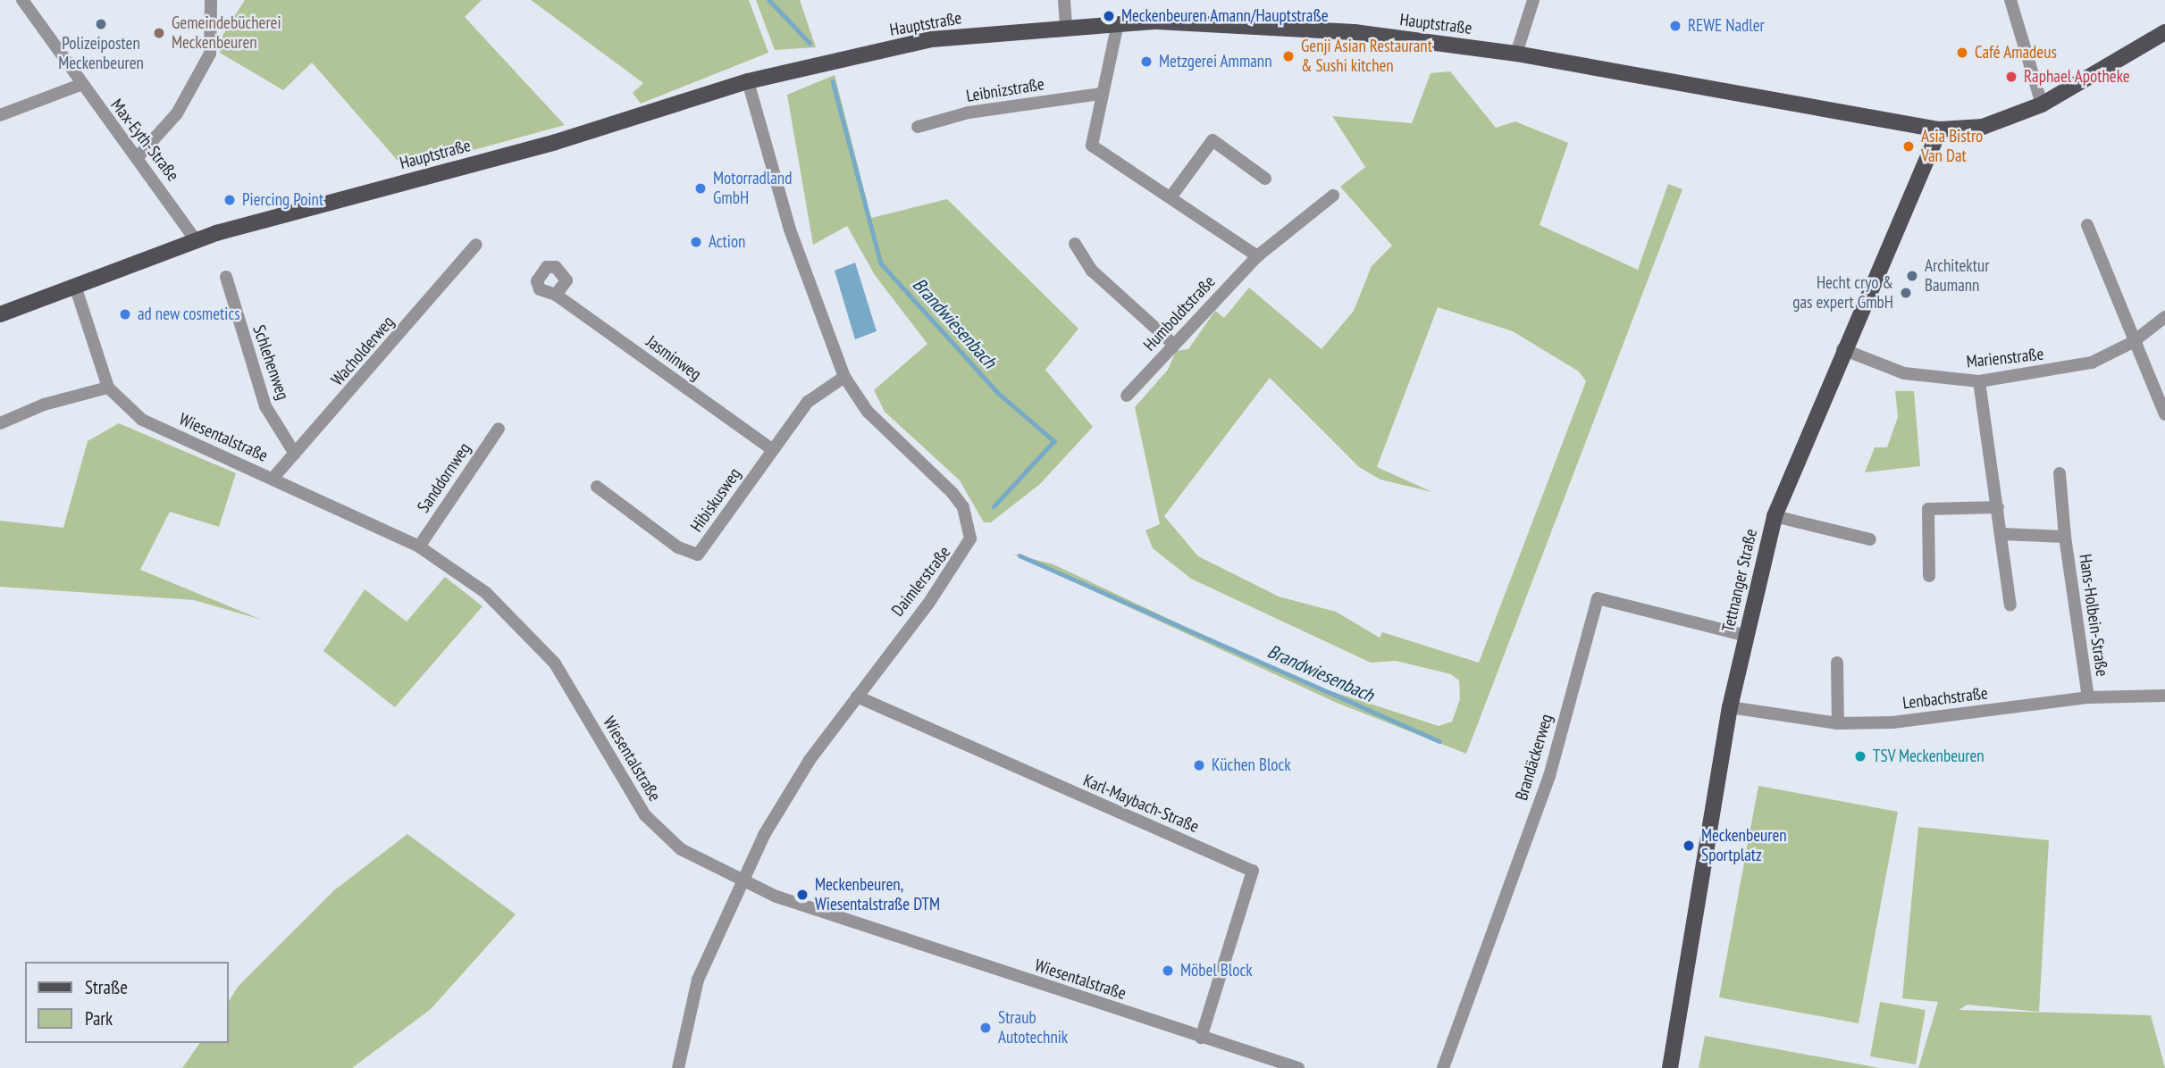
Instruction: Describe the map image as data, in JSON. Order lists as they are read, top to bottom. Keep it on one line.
{"streets":{"main road":["Hauptstraße","Tettnanger Straße"],"street":["Leibnizstraße","Max-Eyth-Straße","Humboldtstraße","Wacholderweg","Jasminweg","Marienstraße","Schlehenweg","Wiesentalstraße","Sanddornweg","Hibiskusweg","Daimlerstraße","Hans-Holbein-Straße","Lenbachstraße","Brandäckerweg","Karl-Maybach-Straße"]},"crossings":[["Hauptstraße","Max-Eyth-Straße"],["Hauptstraße","Wiesentalstraße"],["Hauptstraße","Tettnanger Straße"],["Hauptstraße","Daimlerstraße"],["Wacholderweg","Schlehenweg"],["Wacholderweg","Wiesentalstraße"],["Jasminweg","Hibiskusweg"],["Marienstraße","Tettnanger Straße"],["Wiesentalstraße","Sanddornweg"],["Wiesentalstraße","Daimlerstraße"],["Wiesentalstraße","Karl-Maybach-Straße"],["Hibiskusweg","Daimlerstraße"],["Tettnanger Straße","Lenbachstraße"],["Tettnanger Straße","Brandäckerweg"],["Daimlerstraße","Karl-Maybach-Straße"],["Hans-Holbein-Straße","Lenbachstraße"]],"water":["Brandwiesenbach"],"places":["Meckenbeuren Amann/Hauptstraße","Polizeiposten Meckenbeuren","REWE Nadler","Gemeindebücherei Meckenbeuren","Café Amadeus","Genji Asian Restaurant & Sushi kitchen","Metzgerei Ammann","Raphael Apotheke","Asia Bistro Van Dat","Motorradland GmbH","Piercing Point","Action","Architektur Baumann","Hecht cryo & gas expert GmbH","ad new cosmetics","TSV Meckenbeuren","Küchen Block","Meckenbeuren Sportplatz","Meckenbeuren, Wiesentalstraße DTM","Möbel Block","Straub Autotechnik"],"legend":["Straße","Park"]}
